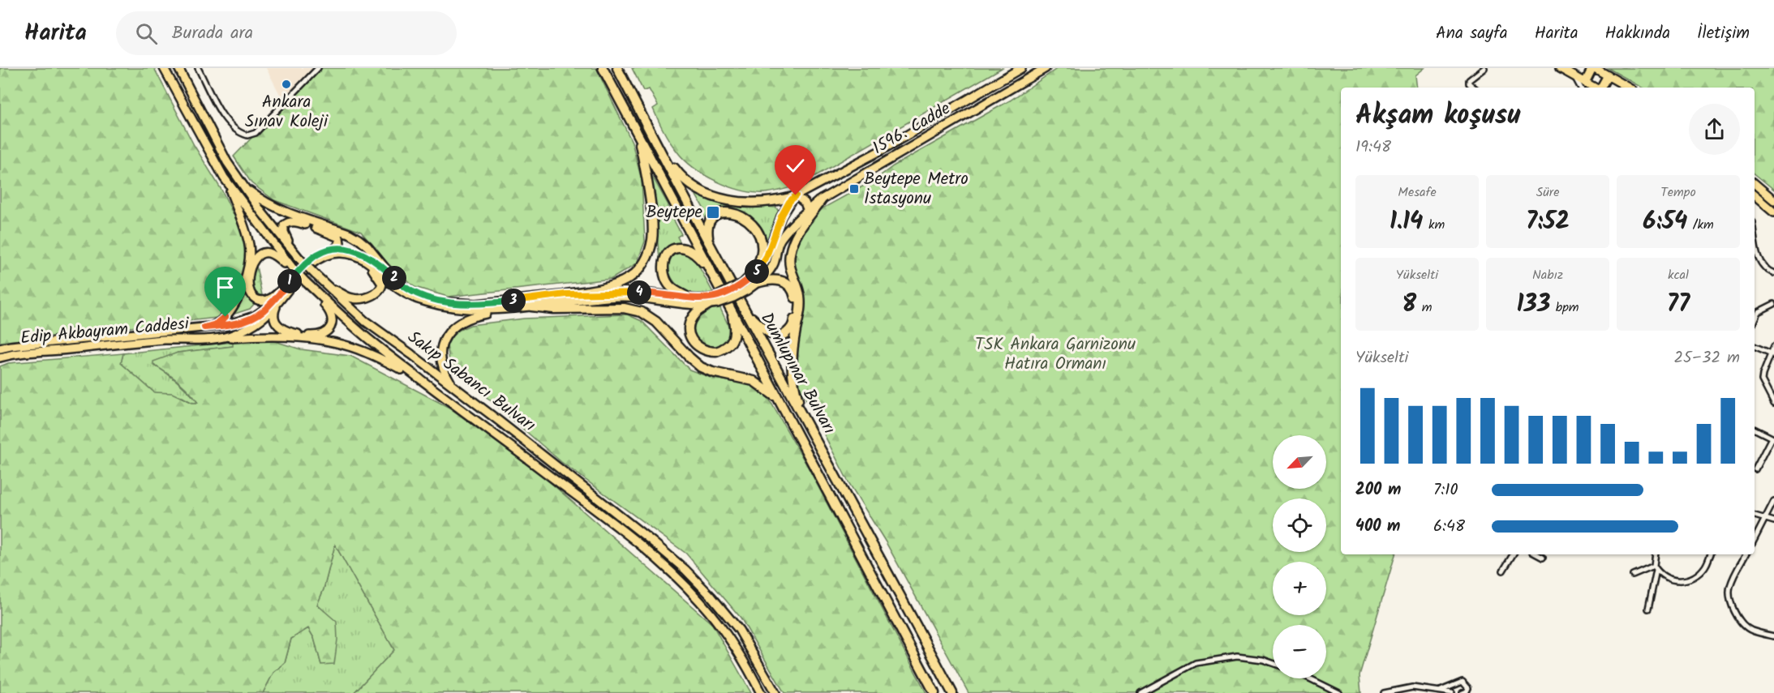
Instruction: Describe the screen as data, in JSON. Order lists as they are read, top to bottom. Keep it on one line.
{"streets":{"highway":["Dumlupınar Bulvarı"],"main road":["1596. Cadde","Edip Akbayram Caddesi","Sakıp Sabancı Bulvarı"]},"parks":["TSK Ankara Garnizonu Hatıra Ormanı"],"places":{"other":["Ankara Sınav Koleji"],"transit":["Beytepe Metro İstasyonu","Beytepe"]},"north":"bottom left","page":{"header":"Harita","search":"Burada ara","nav":["Ana sayfa","Harita","Hakkında","İletişim"],"heading":["Akşam koşusu","19:48"],"stats":[["Mesafe","1.14 km"],["Süre","7:52"],["Tempo","6:54 /km"],["Yükselti","8 m"],["Nabız","133 bpm"],["kcal","77"]],"pins":["5","2","1","4","3"],"chart":["Yükselti","25–32 m"],"map_buttons":["+","−"],"list":[{"name":"200 m","note":"7:10"},{"name":"400 m","note":"6:48"}]}}
